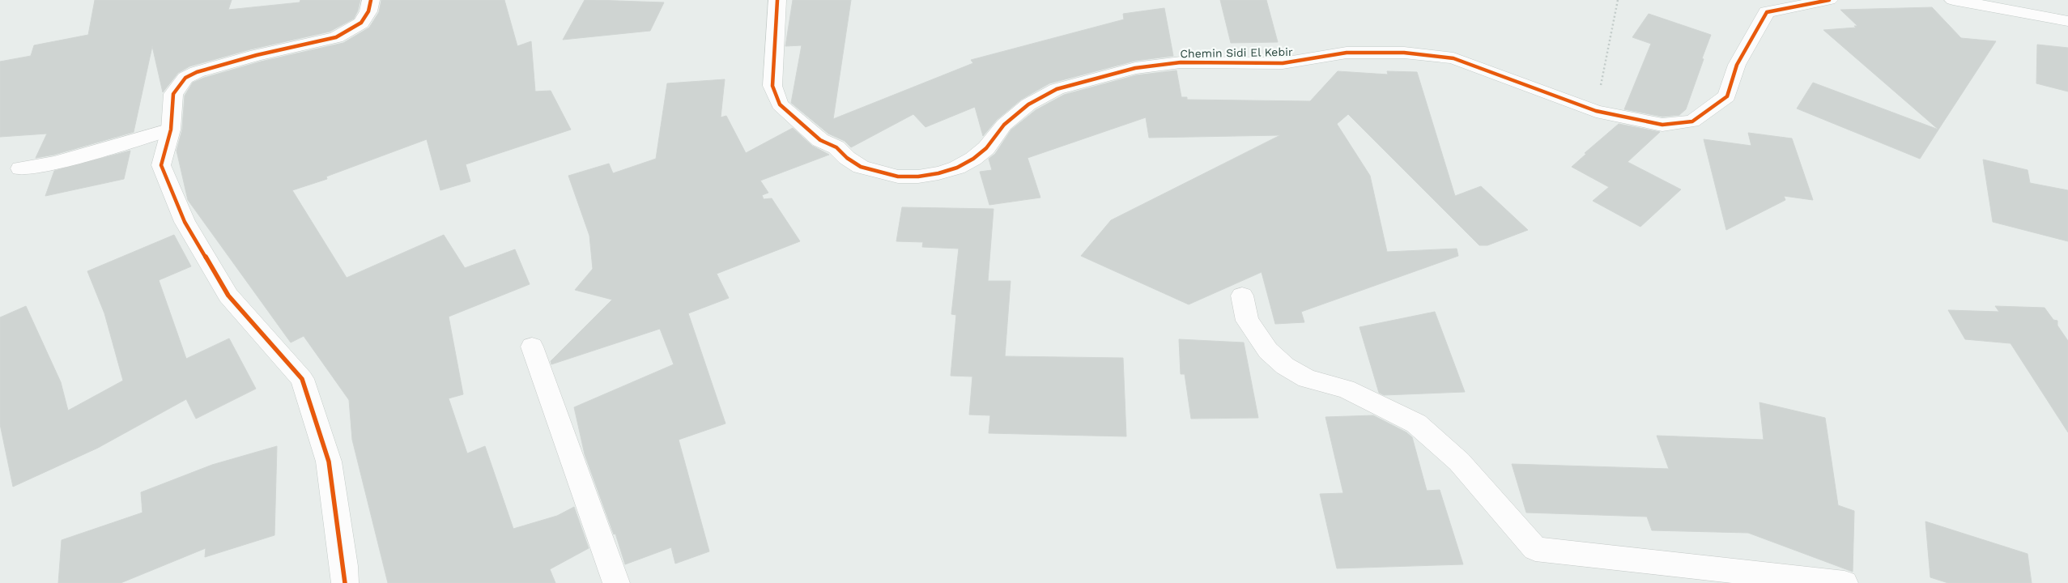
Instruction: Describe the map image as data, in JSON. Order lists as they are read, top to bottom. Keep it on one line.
{"streets":{"street":["Chemin Sidi El Kebir"]}}
